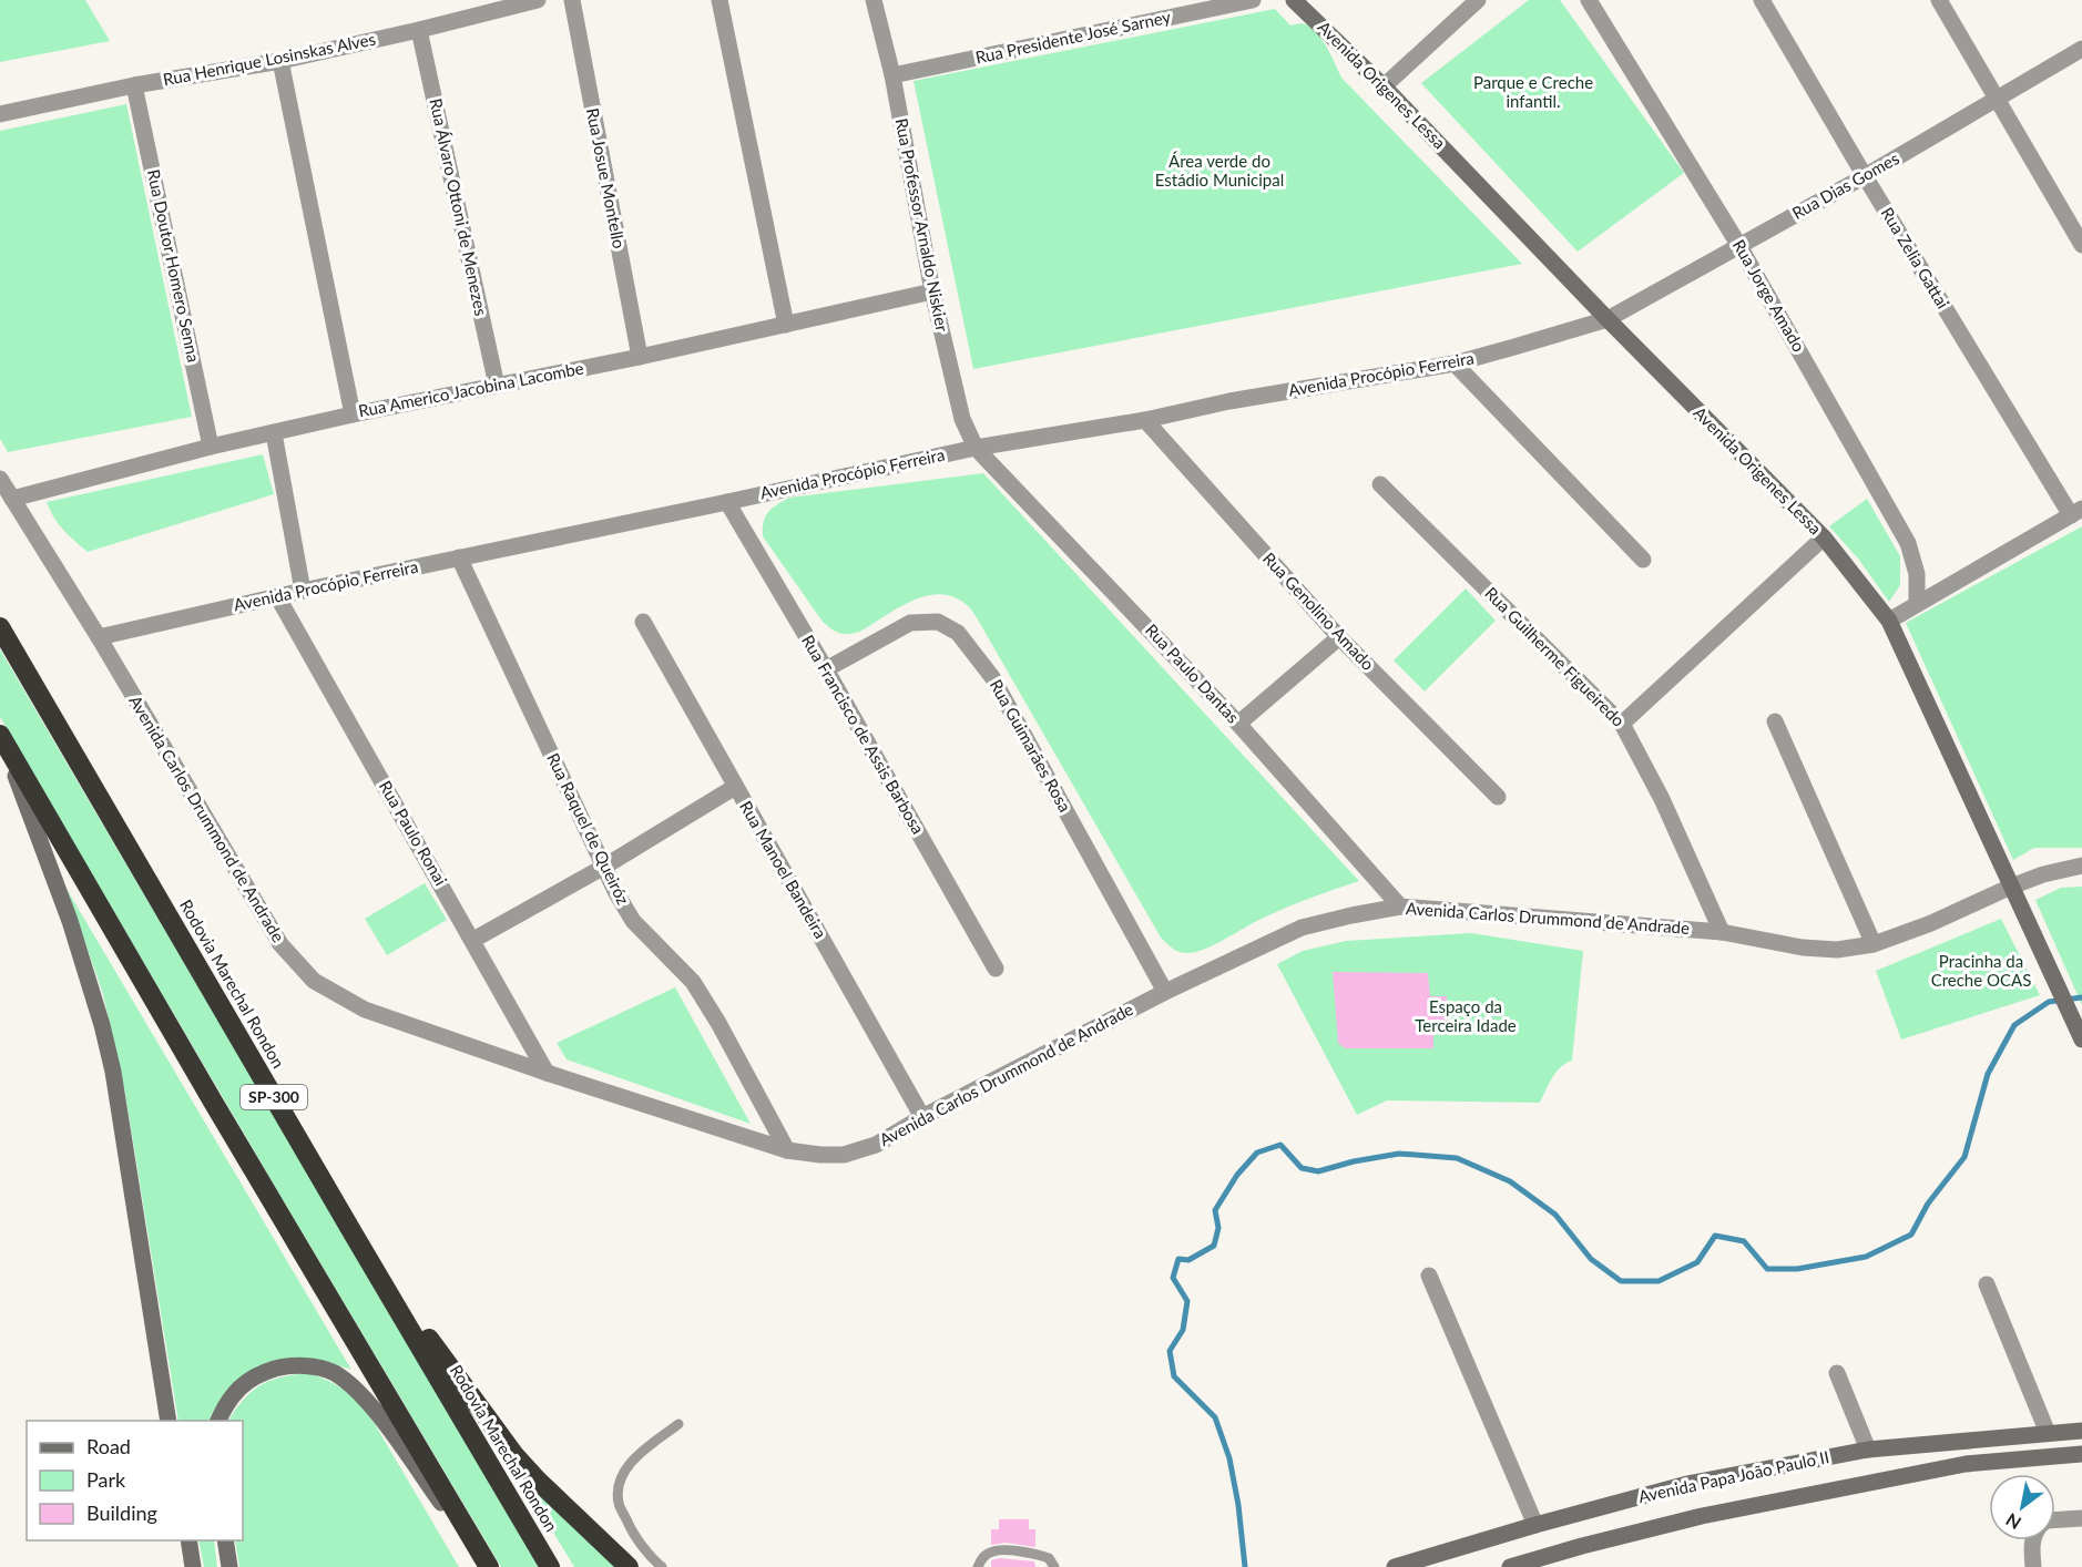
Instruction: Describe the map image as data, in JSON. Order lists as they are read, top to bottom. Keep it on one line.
{"streets":{"highway":["Rodovia Marechal Rondon","SP-300"],"street":["Rua Presidente José Sarney","Rua Henrique Losinskas Alves","Avenida Origenes Lessa","Rua Josue Montello","Rua Dias Gomes","Rua Álvaro Ottoni de Menezes","Rua Professor Arnaldo Niskier","Rua Zelia Gattai","Rua Doutor Homero Senna","Rua Jorge Amado","Avenida Procópio Ferreira","Rua Americo Jacobina Lacombe","Rua Genolino Amado","Rua Guilherme Figueiredo","Rua Paulo Dantas","Rua Francisco de Assis Barbosa","Rua Guimarães Rosa","Avenida Carlos Drummond de Andrade","Rua Raquel de Queiróz","Rua Paulo Ronai","Rua Manoel Bandeira","Avenida Papa João Paulo II"]},"crossings":[["Rua Presidente José Sarney","Rua Professor Arnaldo Niskier"],["Rua Henrique Losinskas Alves","Rua Álvaro Ottoni de Menezes"],["Rua Henrique Losinskas Alves","Rua Doutor Homero Senna"],["Avenida Origenes Lessa","Rua Dias Gomes"],["Avenida Origenes Lessa","Avenida Procópio Ferreira"],["Avenida Origenes Lessa","Avenida Carlos Drummond de Andrade"],["Rua Josue Montello","Rua Americo Jacobina Lacombe"],["Rua Dias Gomes","Rua Zelia Gattai"],["Rua Dias Gomes","Rua Jorge Amado"],["Rua Dias Gomes","Avenida Procópio Ferreira"],["Rua Álvaro Ottoni de Menezes","Rua Americo Jacobina Lacombe"],["Rua Professor Arnaldo Niskier","Avenida Procópio Ferreira"],["Rua Professor Arnaldo Niskier","Rua Americo Jacobina Lacombe"],["Rua Professor Arnaldo Niskier","Rua Paulo Dantas"],["Rua Doutor Homero Senna","Rua Americo Jacobina Lacombe"],["Avenida Procópio Ferreira","Rua Genolino Amado"],["Avenida Procópio Ferreira","Rua Paulo Dantas"],["Avenida Procópio Ferreira","Rua Francisco de Assis Barbosa"],["Avenida Procópio Ferreira","Avenida Carlos Drummond de Andrade"],["Avenida Procópio Ferreira","Rua Raquel de Queiróz"],["Avenida Procópio Ferreira","Rua Paulo Ronai"],["Rua Americo Jacobina Lacombe","Avenida Carlos Drummond de Andrade"],["Rua Guilherme Figueiredo","Avenida Carlos Drummond de Andrade"],["Rua Paulo Dantas","Avenida Carlos Drummond de Andrade"],["Rua Francisco de Assis Barbosa","Rua Guimarães Rosa"],["Rua Guimarães Rosa","Avenida Carlos Drummond de Andrade"],["Avenida Carlos Drummond de Andrade","Rua Raquel de Queiróz"],["Avenida Carlos Drummond de Andrade","Rua Paulo Ronai"],["Avenida Carlos Drummond de Andrade","Rua Manoel Bandeira"]],"parks":["Parque e Creche infantil.","Área verde do Estádio Municipal","Pracinha da Creche OCAS","Espaço da Terceira Idade"],"legend":["Road","Park","Building"],"north":"bottom left"}
